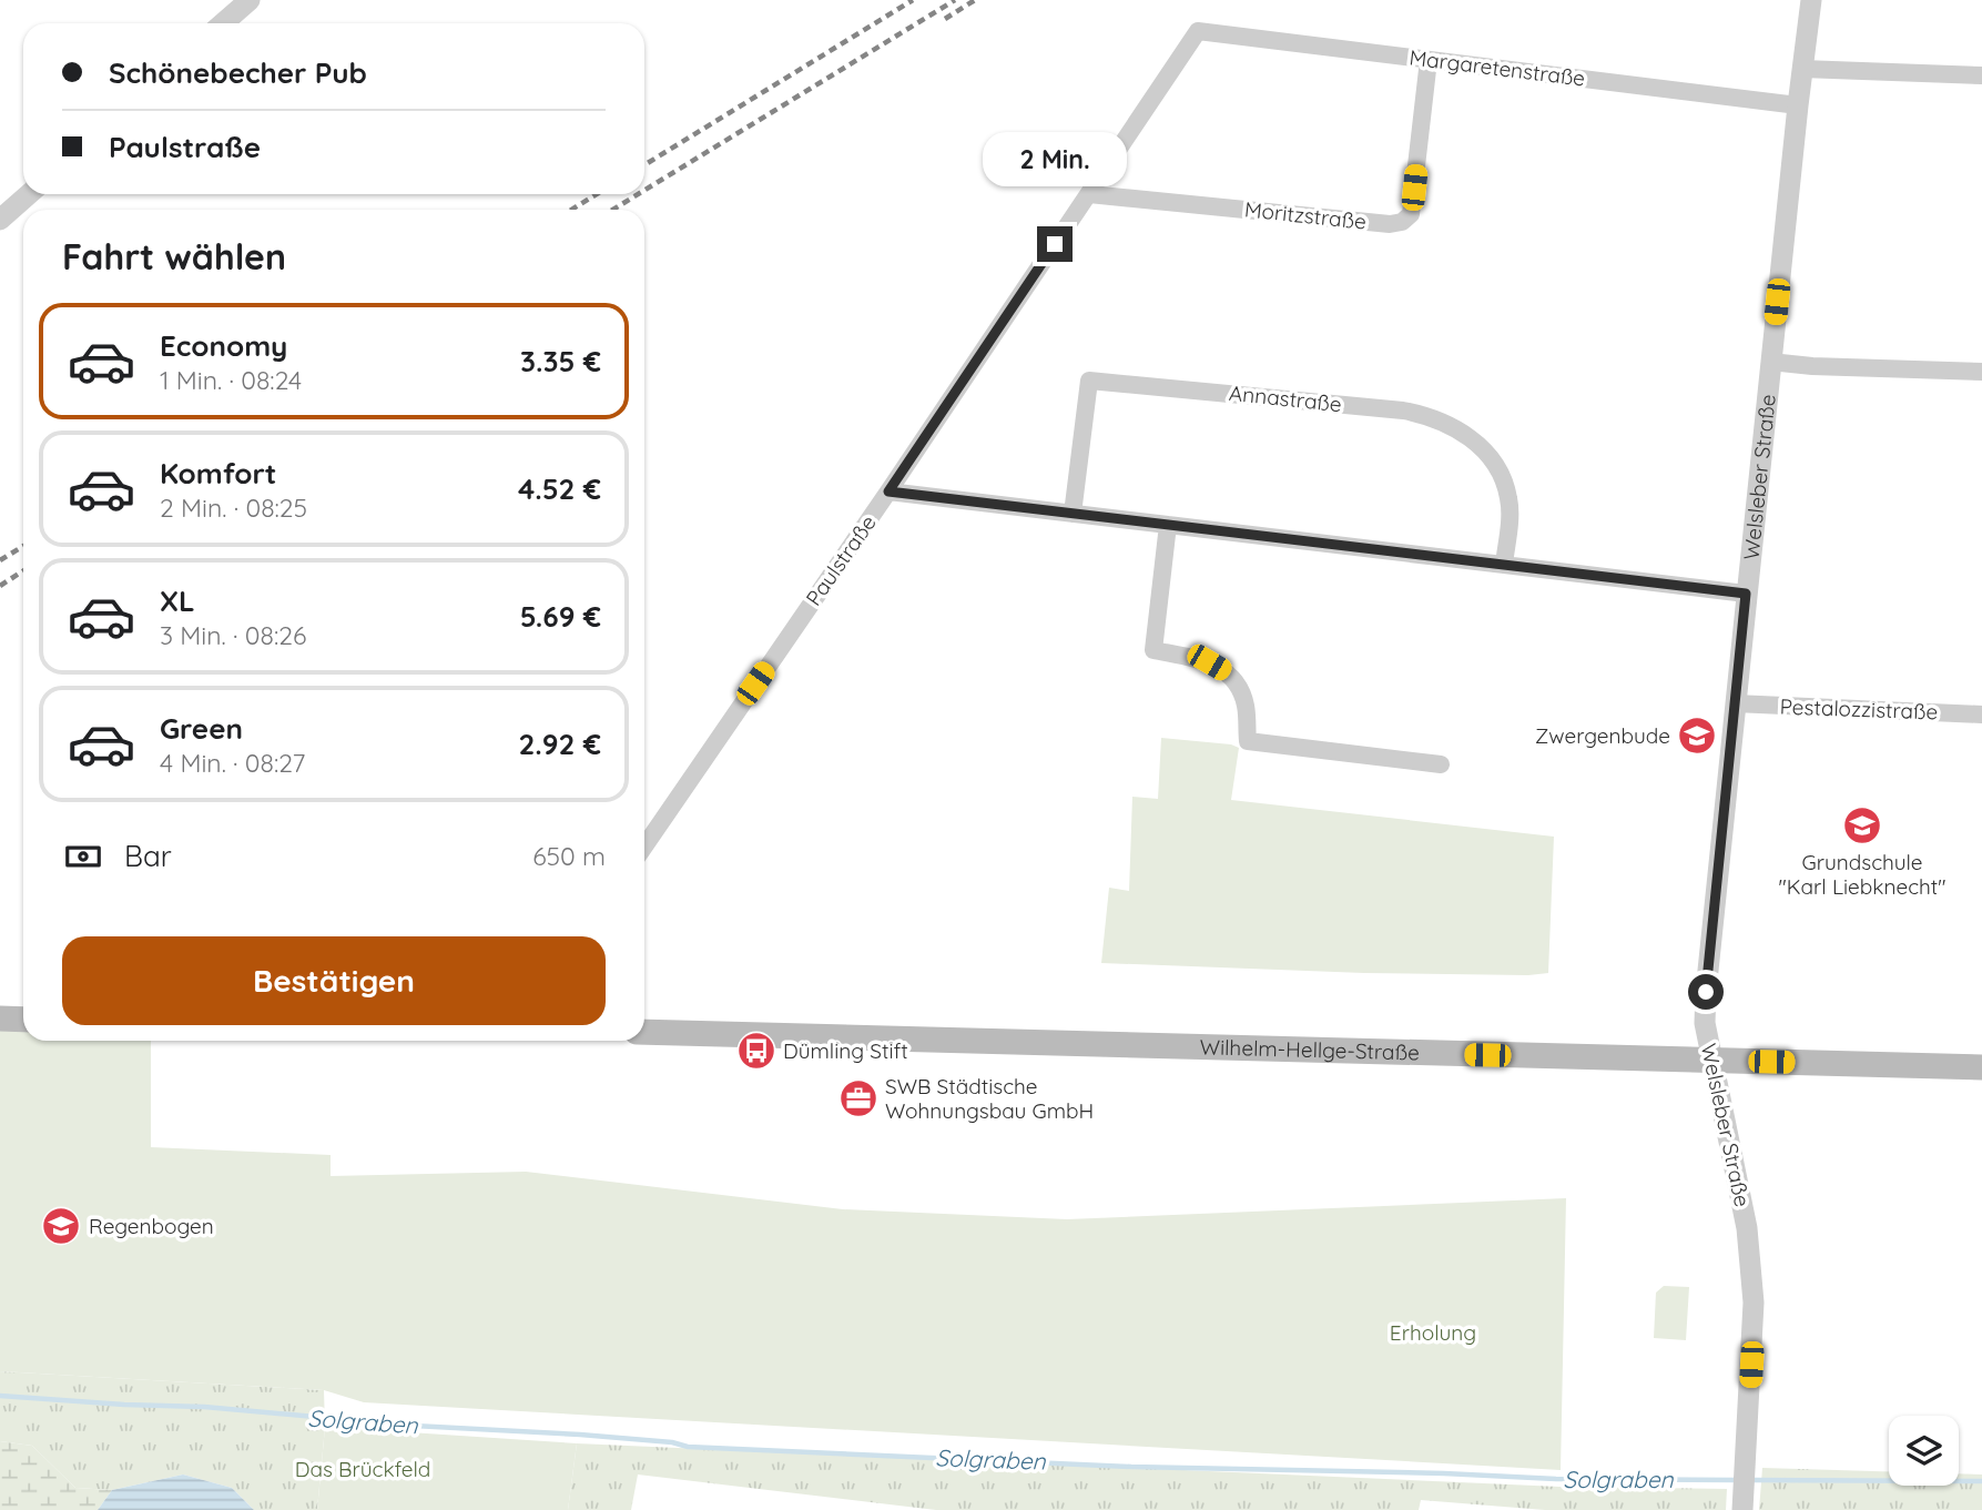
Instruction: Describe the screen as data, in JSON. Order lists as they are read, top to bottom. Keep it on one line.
{"streets":{"main road":["Wilhelm-Hellge-Straße"],"street":["Margaretenstraße","Moritzstraße","Annastraße","Welsleber Straße","Paulstraße","Pestalozzistraße"]},"crossings":[["Margaretenstraße","Moritzstraße"],["Margaretenstraße","Welsleber Straße"],["Margaretenstraße","Paulstraße"],["Moritzstraße","Paulstraße"],["Welsleber Straße","Pestalozzistraße"],["Welsleber Straße","Wilhelm-Hellge-Straße"]],"water":["Solgraben"],"parks":["Erholung","Das Brückfeld"],"places":{"school or university":["Zwergenbude","Grundschule \"Karl Liebknecht\"","Regenbogen"],"bus stop":["Dümling Stift"],"office":["SWB Städtische Wohnungsbau GmbH"]},"page":{"banner":["Schönebecher Pub","Paulstraße"],"bubble":"2 Min.","heading":"Fahrt wählen","list":[{"name":"Economy","note":"1 Min. · 08:24","value":"3.35 €"},{"name":"Komfort","note":"2 Min. · 08:25","value":"4.52 €"},{"name":"XL","note":"3 Min. · 08:26","value":"5.69 €"},{"name":"Green","note":"4 Min. · 08:27","value":"2.92 €"}],"pay":["Bar","650 m"],"buttons":"Bestätigen"}}
